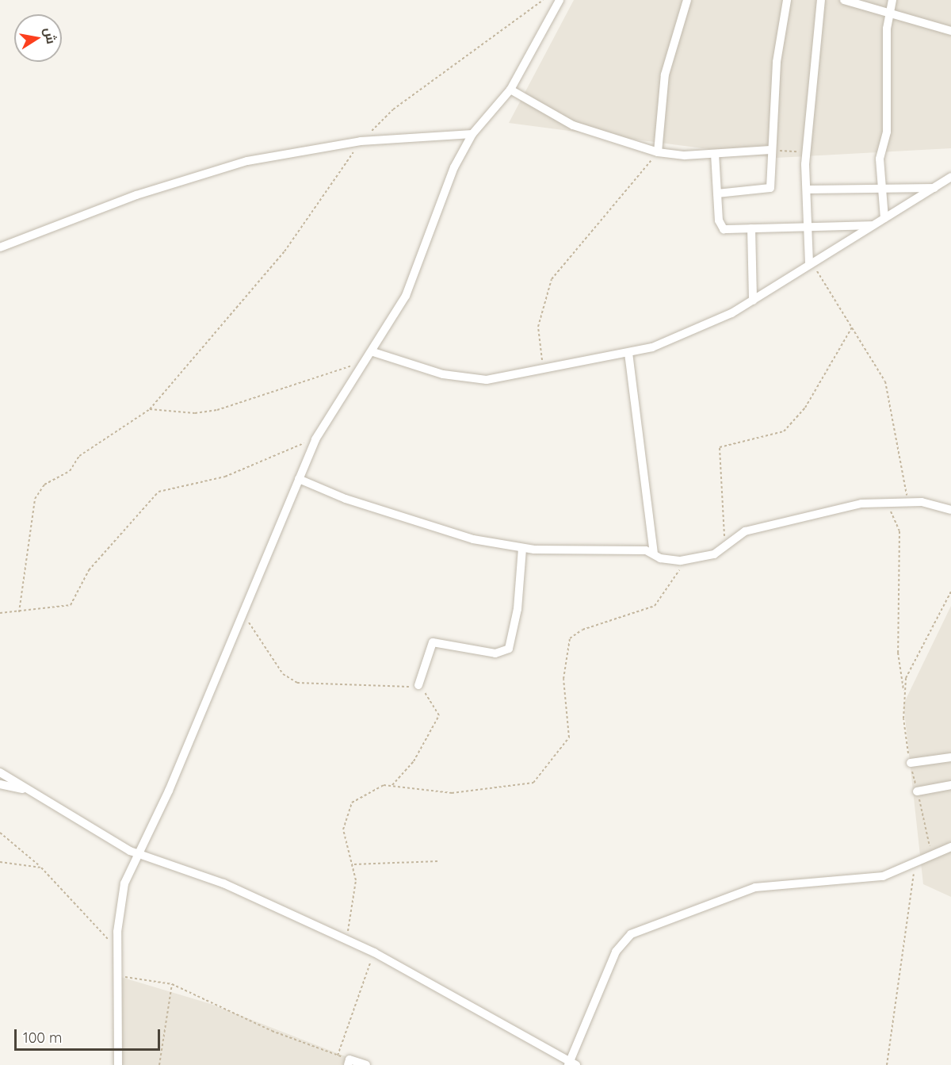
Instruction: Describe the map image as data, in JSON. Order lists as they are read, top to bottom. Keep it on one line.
{"scale_bar":"100 m","north":"right"}
